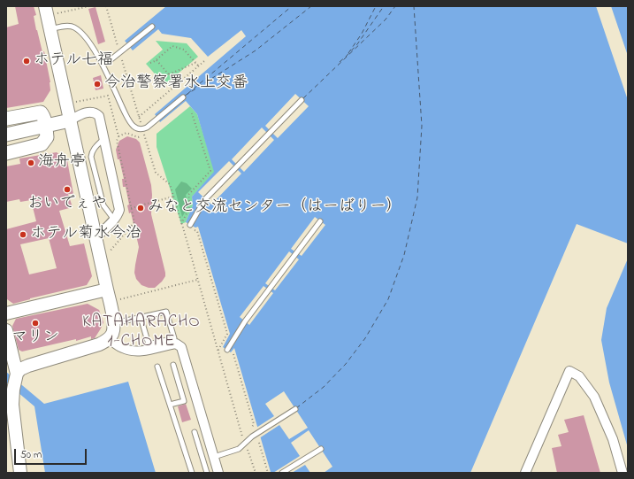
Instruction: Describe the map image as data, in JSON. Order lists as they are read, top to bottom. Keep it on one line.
{"districts":["KATAHARACHO 1-CHOME"],"places":["ホテル七福","今治警察署水上交番","海舟亭","おいでぇや","みなと交流センター（はーばりー）","ホテル菊水今治","マリン"],"scale_bar":"50 m"}
